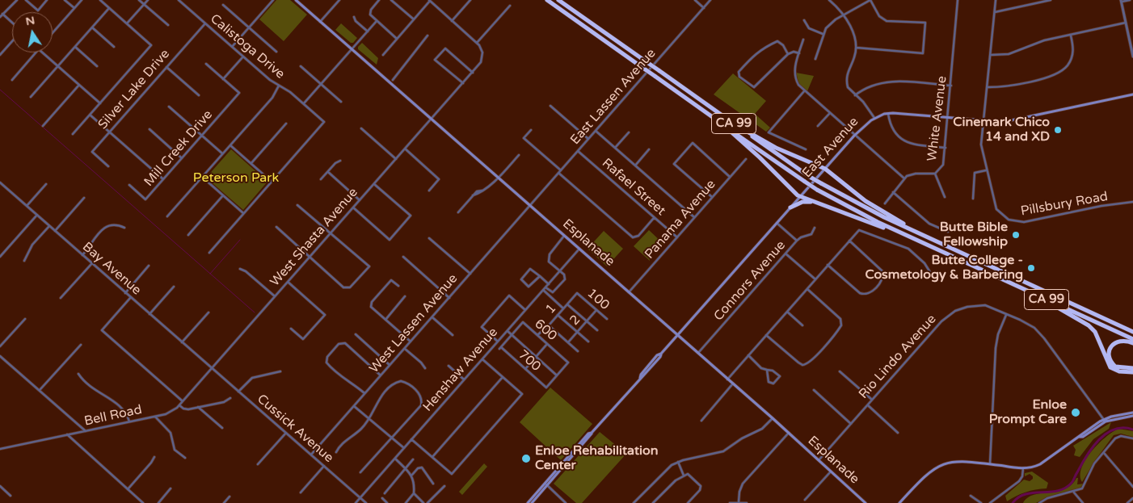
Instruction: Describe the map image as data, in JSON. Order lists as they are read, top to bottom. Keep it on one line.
{"streets":{"highway":["CA 99"],"main road":["East Avenue","Esplanade"],"street":["Calistoga Drive","Silver Lake Drive","East Lassen Avenue","White Avenue","Mill Creek Drive","Rafael Street","Pillsbury Road","Panama Avenue","West Shasta Avenue","Bay Avenue","Connors Avenue","100","1","2","West Lassen Avenue","600","Rio Lindo Avenue","700","Henshaw Avenue","Bell Road","Cussick Avenue"]},"crossings":[["Calistoga Drive","Silver Lake Drive"],["East Lassen Avenue","Rafael Street"],["East Lassen Avenue","Esplanade"],["East Lassen Avenue","West Lassen Avenue"],["White Avenue","East Avenue"],["East Avenue","Pillsbury Road"],["East Avenue","Esplanade"],["East Avenue","Connors Avenue"],["Rafael Street","Panama Avenue"],["Panama Avenue","Esplanade"],["West Shasta Avenue","Esplanade"],["West Shasta Avenue","Bay Avenue"],["West Shasta Avenue","Bell Road"],["West Shasta Avenue","Cussick Avenue"],["Esplanade","Connors Avenue"],["Esplanade","West Lassen Avenue"],["Esplanade","Rio Lindo Avenue"],["Esplanade","Henshaw Avenue"],["Bay Avenue","Bell Road"],["Bay Avenue","Cussick Avenue"],["100","1"],["100","2"],["1","600"],["West Lassen Avenue","Cussick Avenue"],["600","700"],["600","Henshaw Avenue"],["Henshaw Avenue","Cussick Avenue"],["Bell Road","Cussick Avenue"]],"parks":["Peterson Park"],"places":["Cinemark Chico 14 and XD","Butte Bible Fellowship","Butte College - Cosmetology & Barbering","Enloe Prompt Care","Enloe Rehabilitation Center"],"north":"top"}
